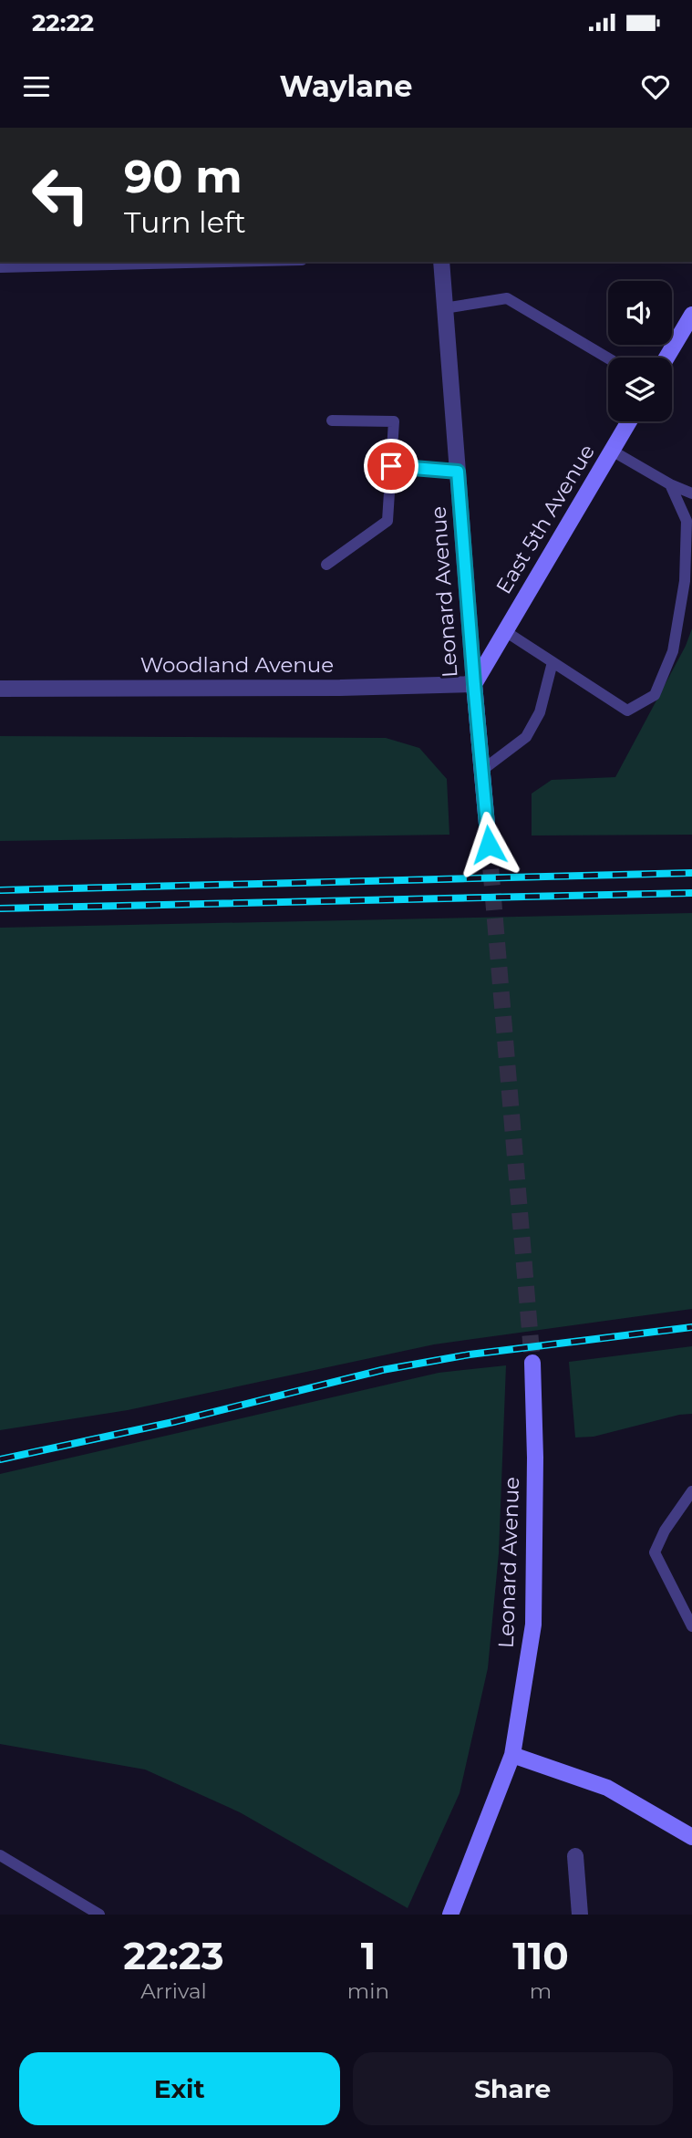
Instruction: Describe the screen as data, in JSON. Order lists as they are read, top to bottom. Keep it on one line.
{"streets":{"main road":["East 5th Avenue","Leonard Avenue"],"street":["Woodland Avenue"]},"crossings":[["East 5th Avenue","Leonard Avenue"],["East 5th Avenue","Woodland Avenue"],["Leonard Avenue","Woodland Avenue"]],"page":{"status":"22:22","header":"Waylane","turn":["90 m","Turn left"],"eta":["22:23","Arrival","1","min","110","m"],"buttons":["Exit","Share"]}}
